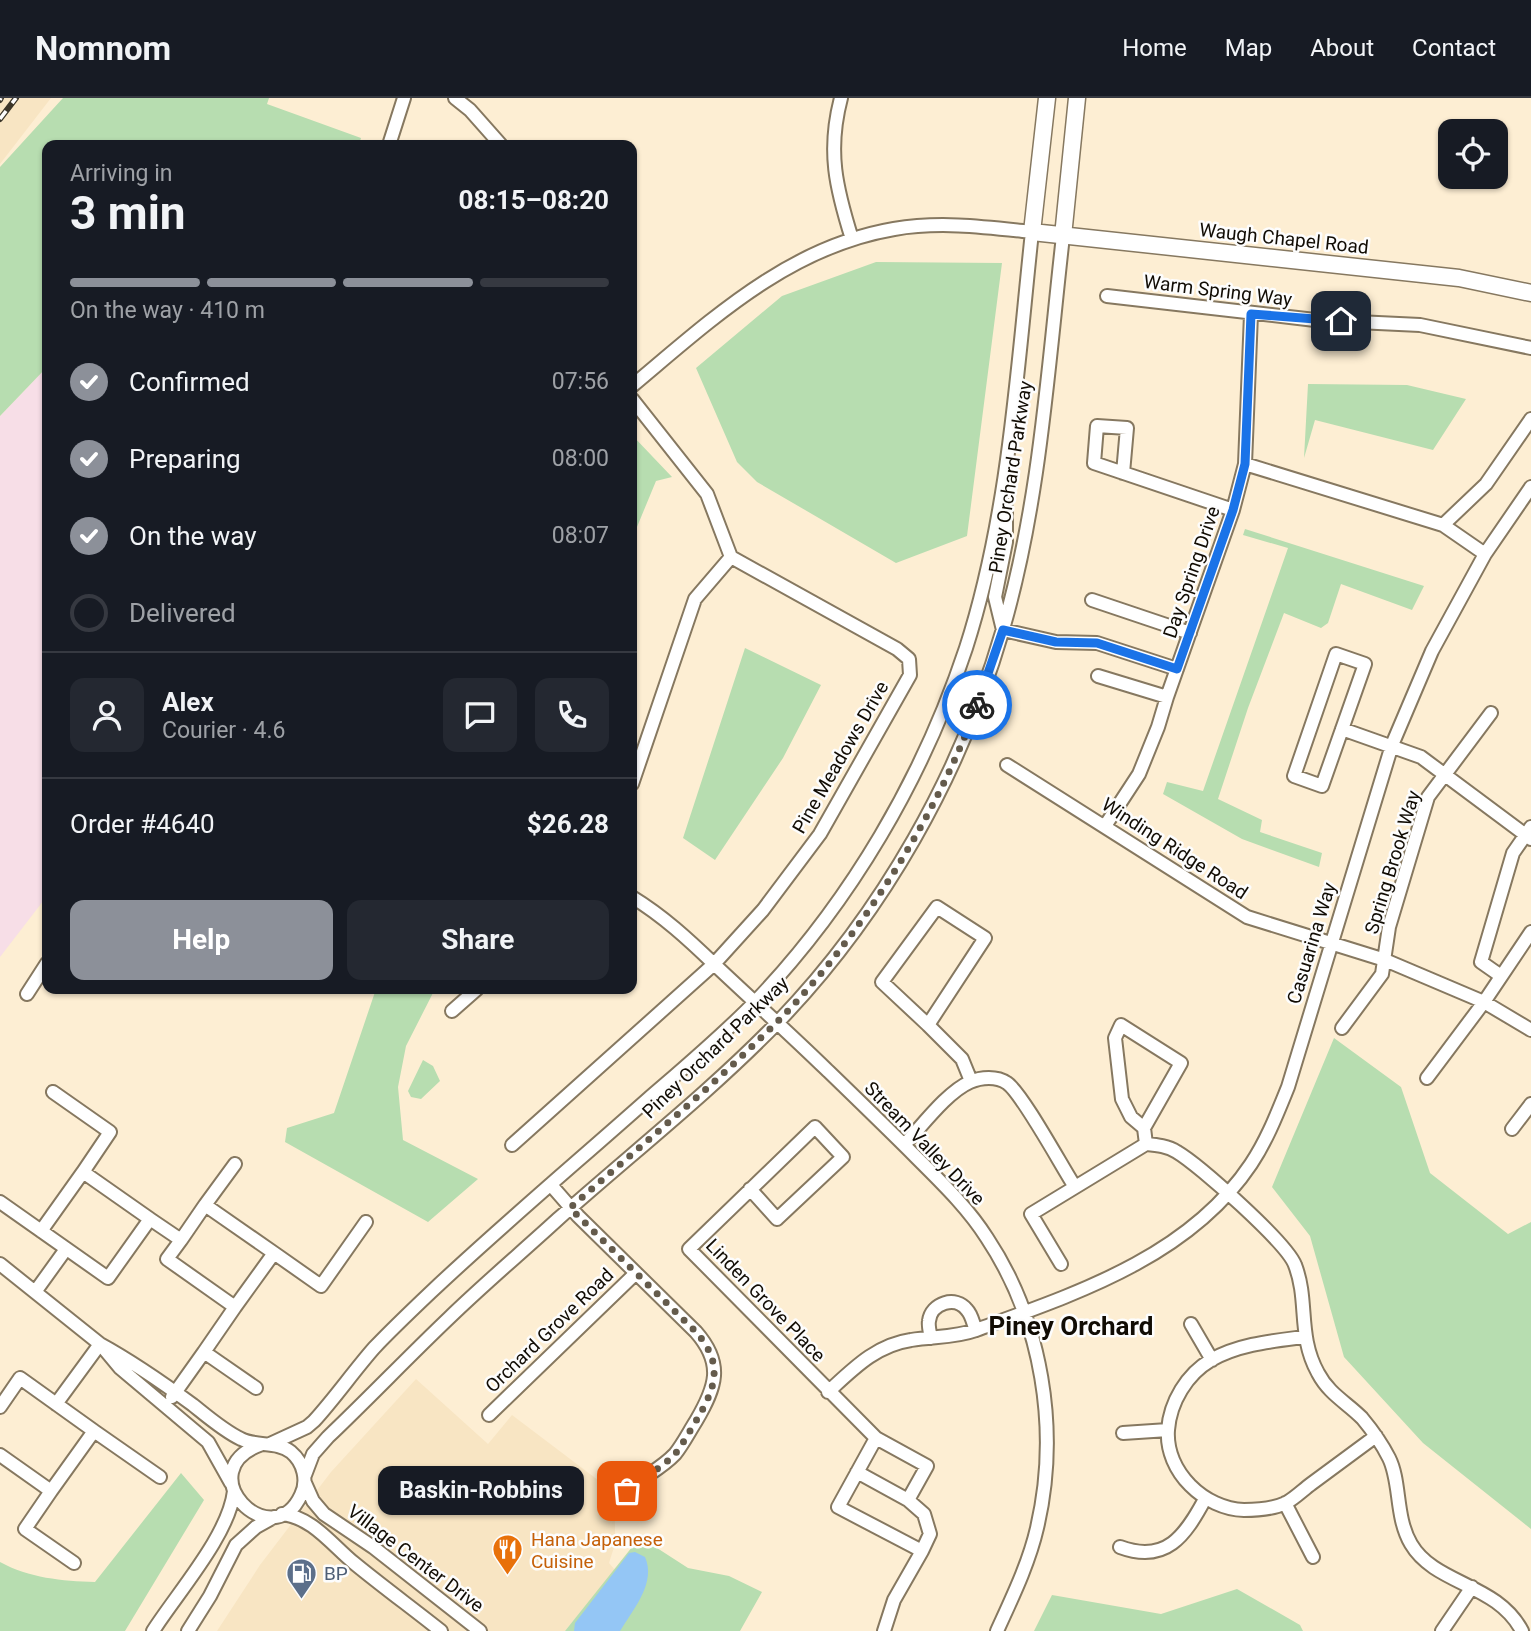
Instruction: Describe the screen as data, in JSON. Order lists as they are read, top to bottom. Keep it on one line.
{"streets":{"main road":["Waugh Chapel Road","Piney Orchard Parkway"],"street":["Warm Spring Way","Day Spring Drive","Pine Meadows Drive","Winding Ridge Road","Spring Brook Way","Casuarina Way","Stream Valley Drive","Linden Grove Place","Orchard Grove Road","Village Center Drive"]},"crossings":[["Waugh Chapel Road","Piney Orchard Parkway"],["Warm Spring Way","Day Spring Drive"],["Piney Orchard Parkway","Stream Valley Drive"],["Piney Orchard Parkway","Village Center Drive"],["Day Spring Drive","Winding Ridge Road"],["Pine Meadows Drive","Stream Valley Drive"],["Winding Ridge Road","Spring Brook Way"],["Winding Ridge Road","Casuarina Way"],["Casuarina Way","Stream Valley Drive"],["Casuarina Way","Linden Grove Place"]],"districts":["Piney Orchard"],"places":{"other":["Baskin-Robbins"],"restaurant":["Hana Japanese Cuisine"],"fuel station":["BP"]},"page":{"header":"Nomnom","nav":["Home","Map","About","Contact"],"heading":["3 min","Arriving in","08:15–08:20"],"panel":["Alex","Courier · 4.6","Order #4640","$26.28"],"bar":"On the way · 410 m","list":[["Confirmed","07:56"],["Preparing","08:00"],["On the way","08:07"],"Delivered"],"buttons":["Help","Share"],"bubble":"Baskin-Robbins"}}
